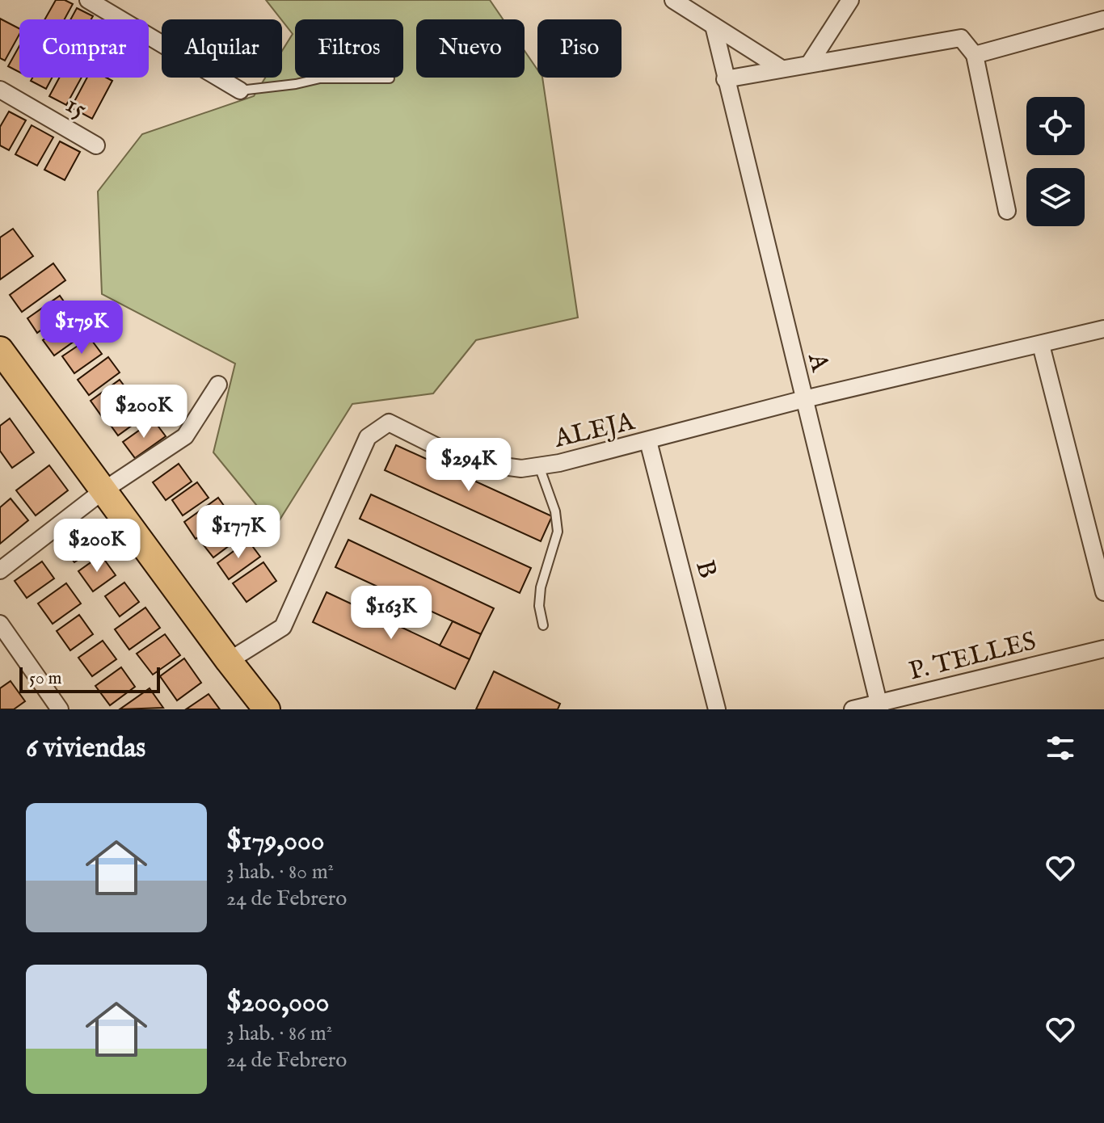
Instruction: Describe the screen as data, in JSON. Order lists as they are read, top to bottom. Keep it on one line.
{"streets":{"street":["15","A","ALEJA","B","P. TELLES"]},"crossings":[["A","ALEJA"],["A","P. TELLES"],["ALEJA","B"]],"scale_bar":"50 m","page":{"chip":["Comprar","Alquilar","Filtros","Nuevo","Piso"],"price":["$179K","$200K","$294K","$177K","$200K","$163K"],"scale":"50 m","heading":"6 viviendas","list":[{"name":"$179,000","note":"3 hab. · 80 m² · 24 de Febrero"},{"name":"$200,000","note":"3 hab. · 86 m² · 24 de Febrero"}]}}
